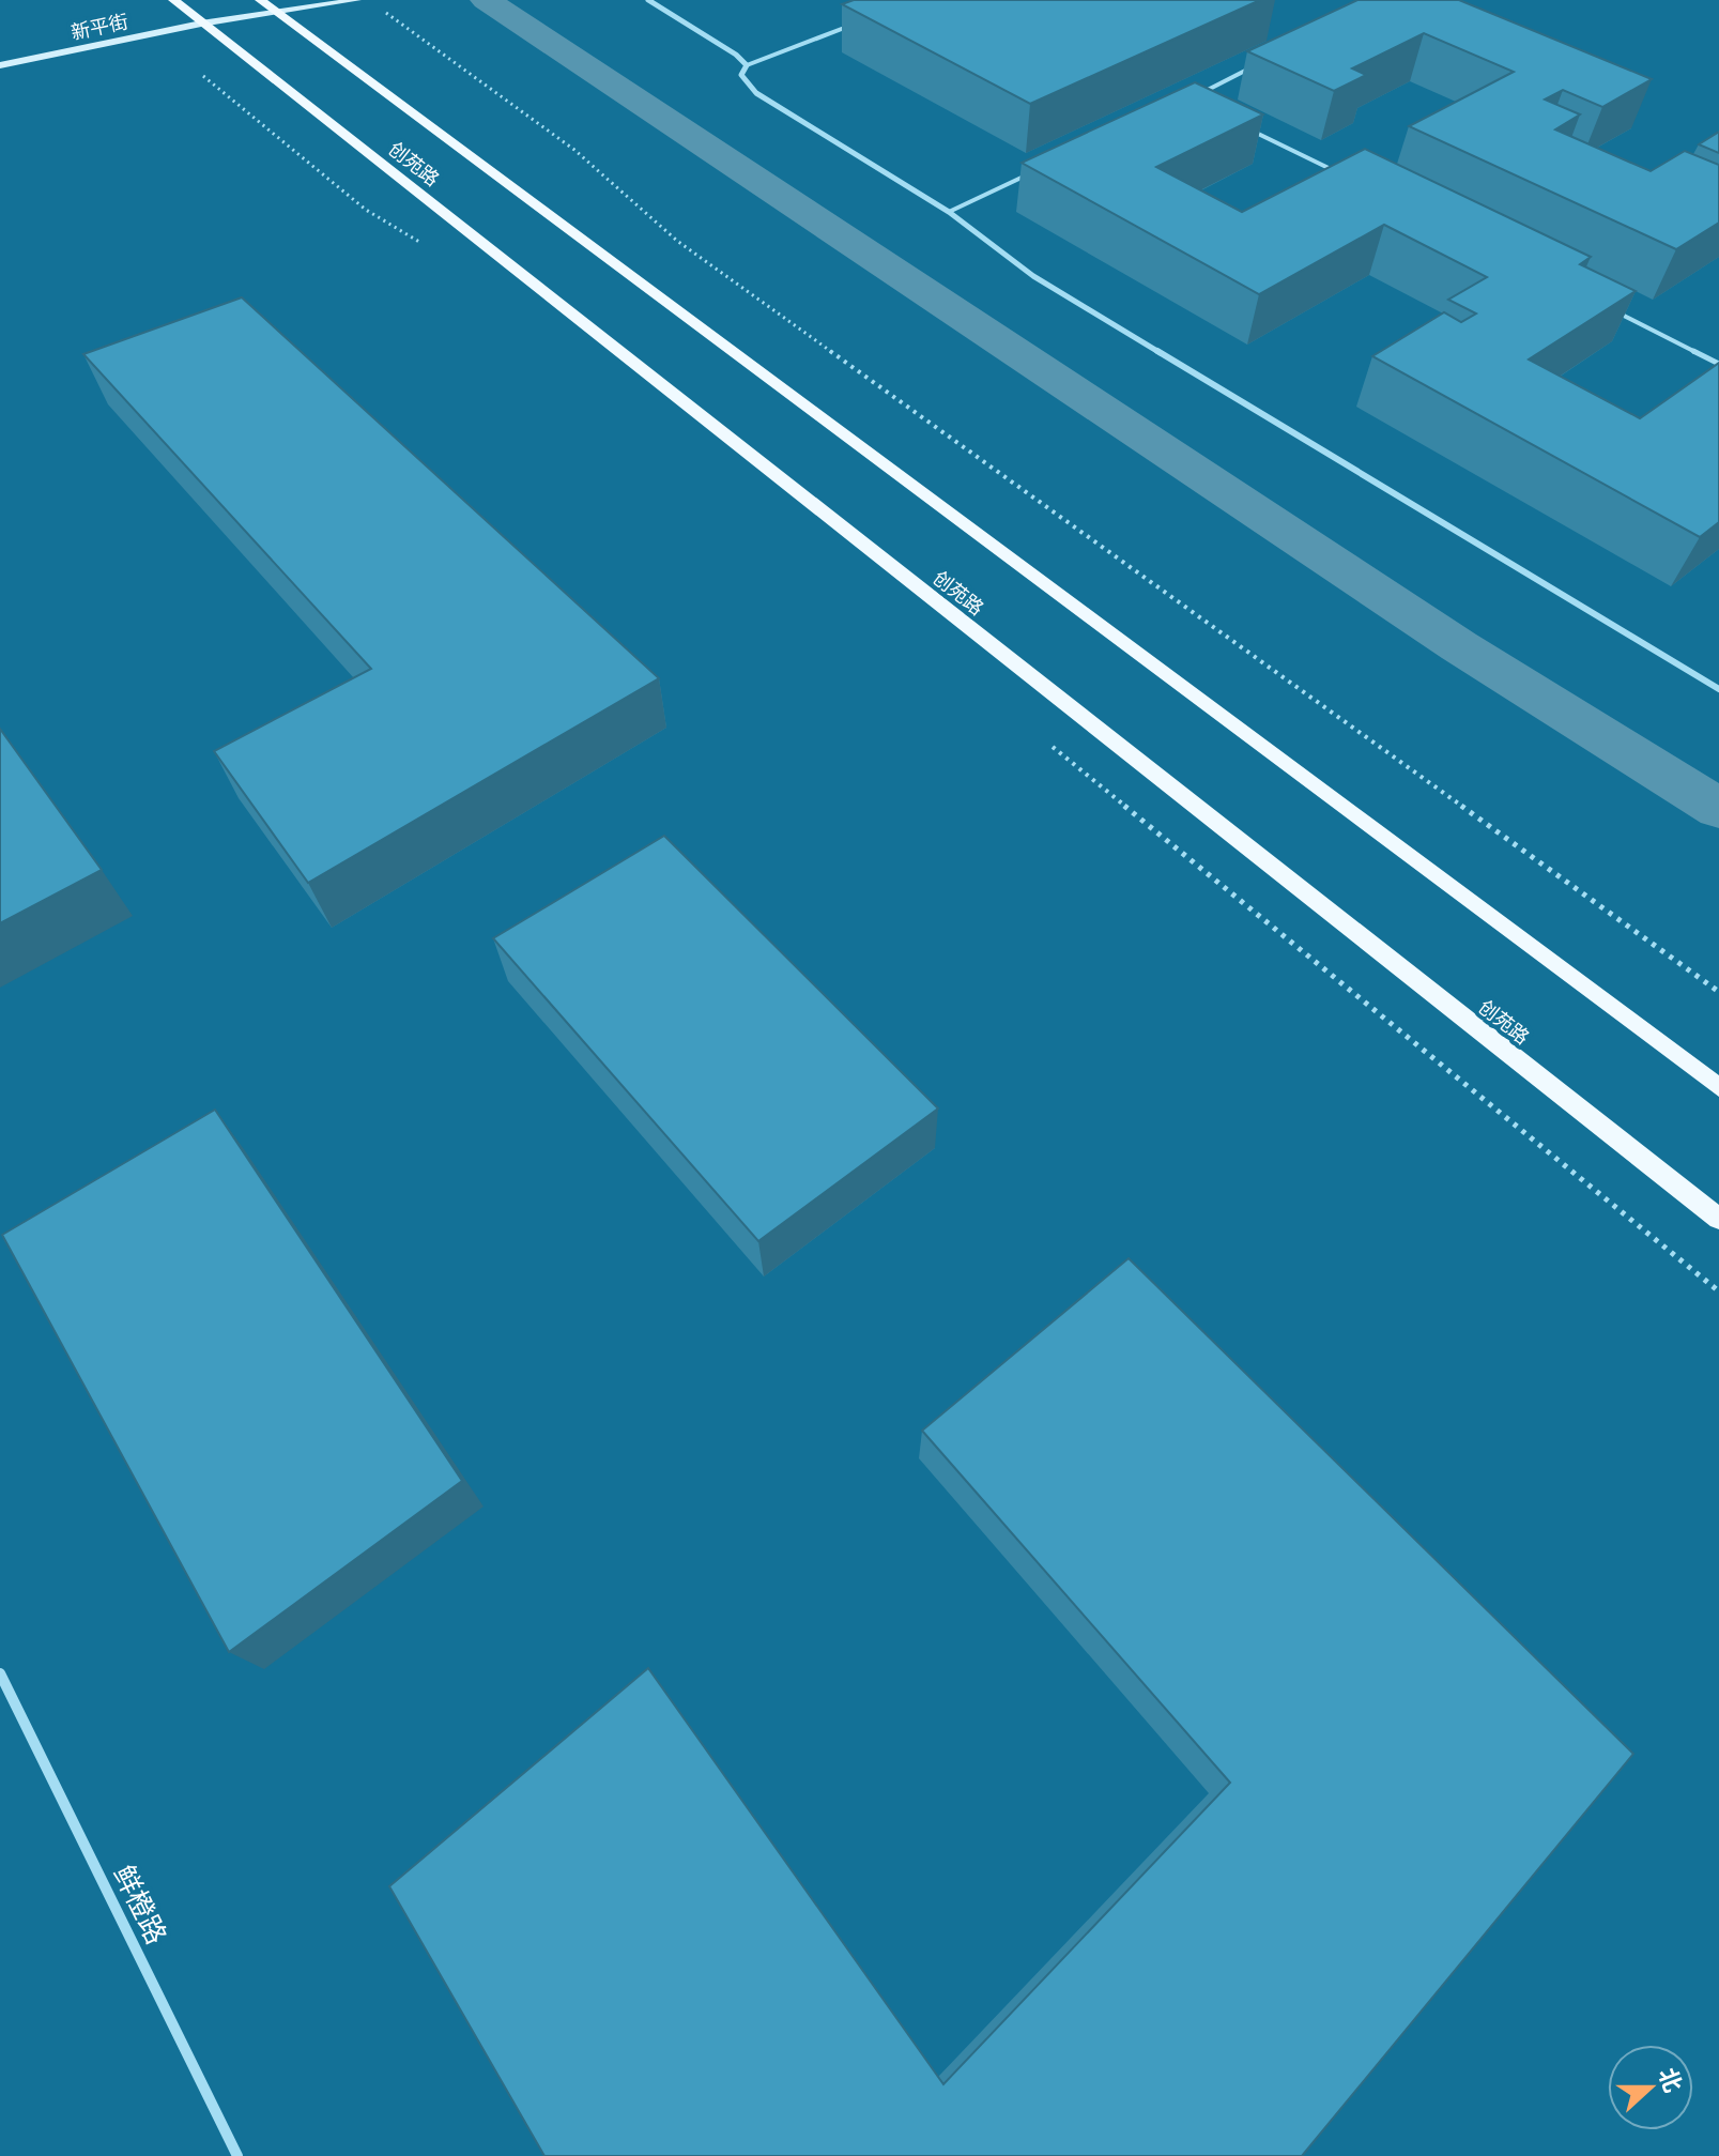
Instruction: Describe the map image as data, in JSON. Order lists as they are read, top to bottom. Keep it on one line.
{"streets":{"main road":["新平街","创苑路"],"street":["鲜橙路"]},"crossings":[["新平街","创苑路"]],"north":"right"}
